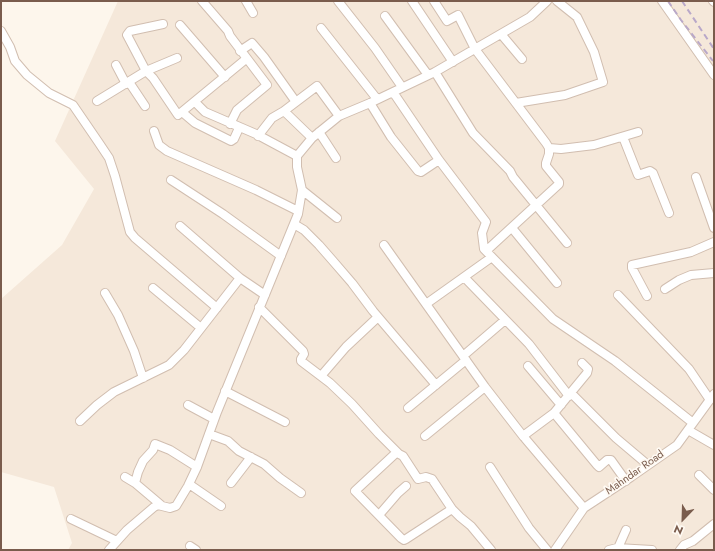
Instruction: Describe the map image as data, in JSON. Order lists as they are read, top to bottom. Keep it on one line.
{"streets":{"street":["Mahndar Road"]},"north":"bottom left"}
